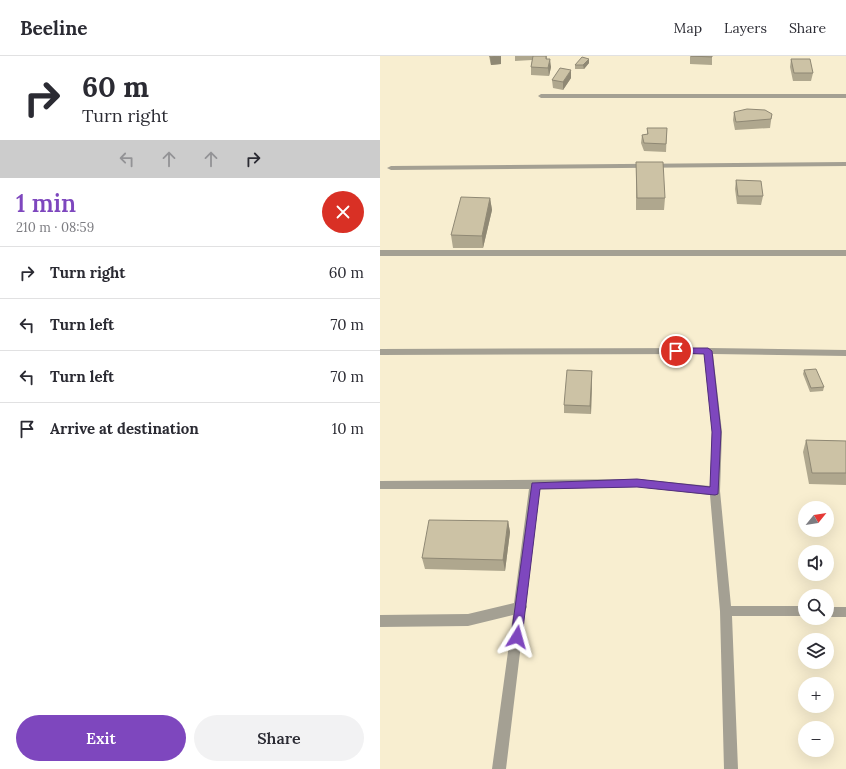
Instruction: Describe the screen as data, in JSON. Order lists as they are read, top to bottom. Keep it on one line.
{"north":"top right","page":{"header":"Beeline","nav":["Map","Layers","Share"],"turn":["60 m","Turn right"],"heading":["1 min","210 m · 08:59"],"list":[{"name":"Turn right","value":"60 m"},{"name":"Turn left","value":"70 m"},{"name":"Turn left","value":"70 m"},{"name":"Arrive at destination","value":"10 m"}],"map_buttons":["+","−"],"buttons":["Exit","Share"]}}
